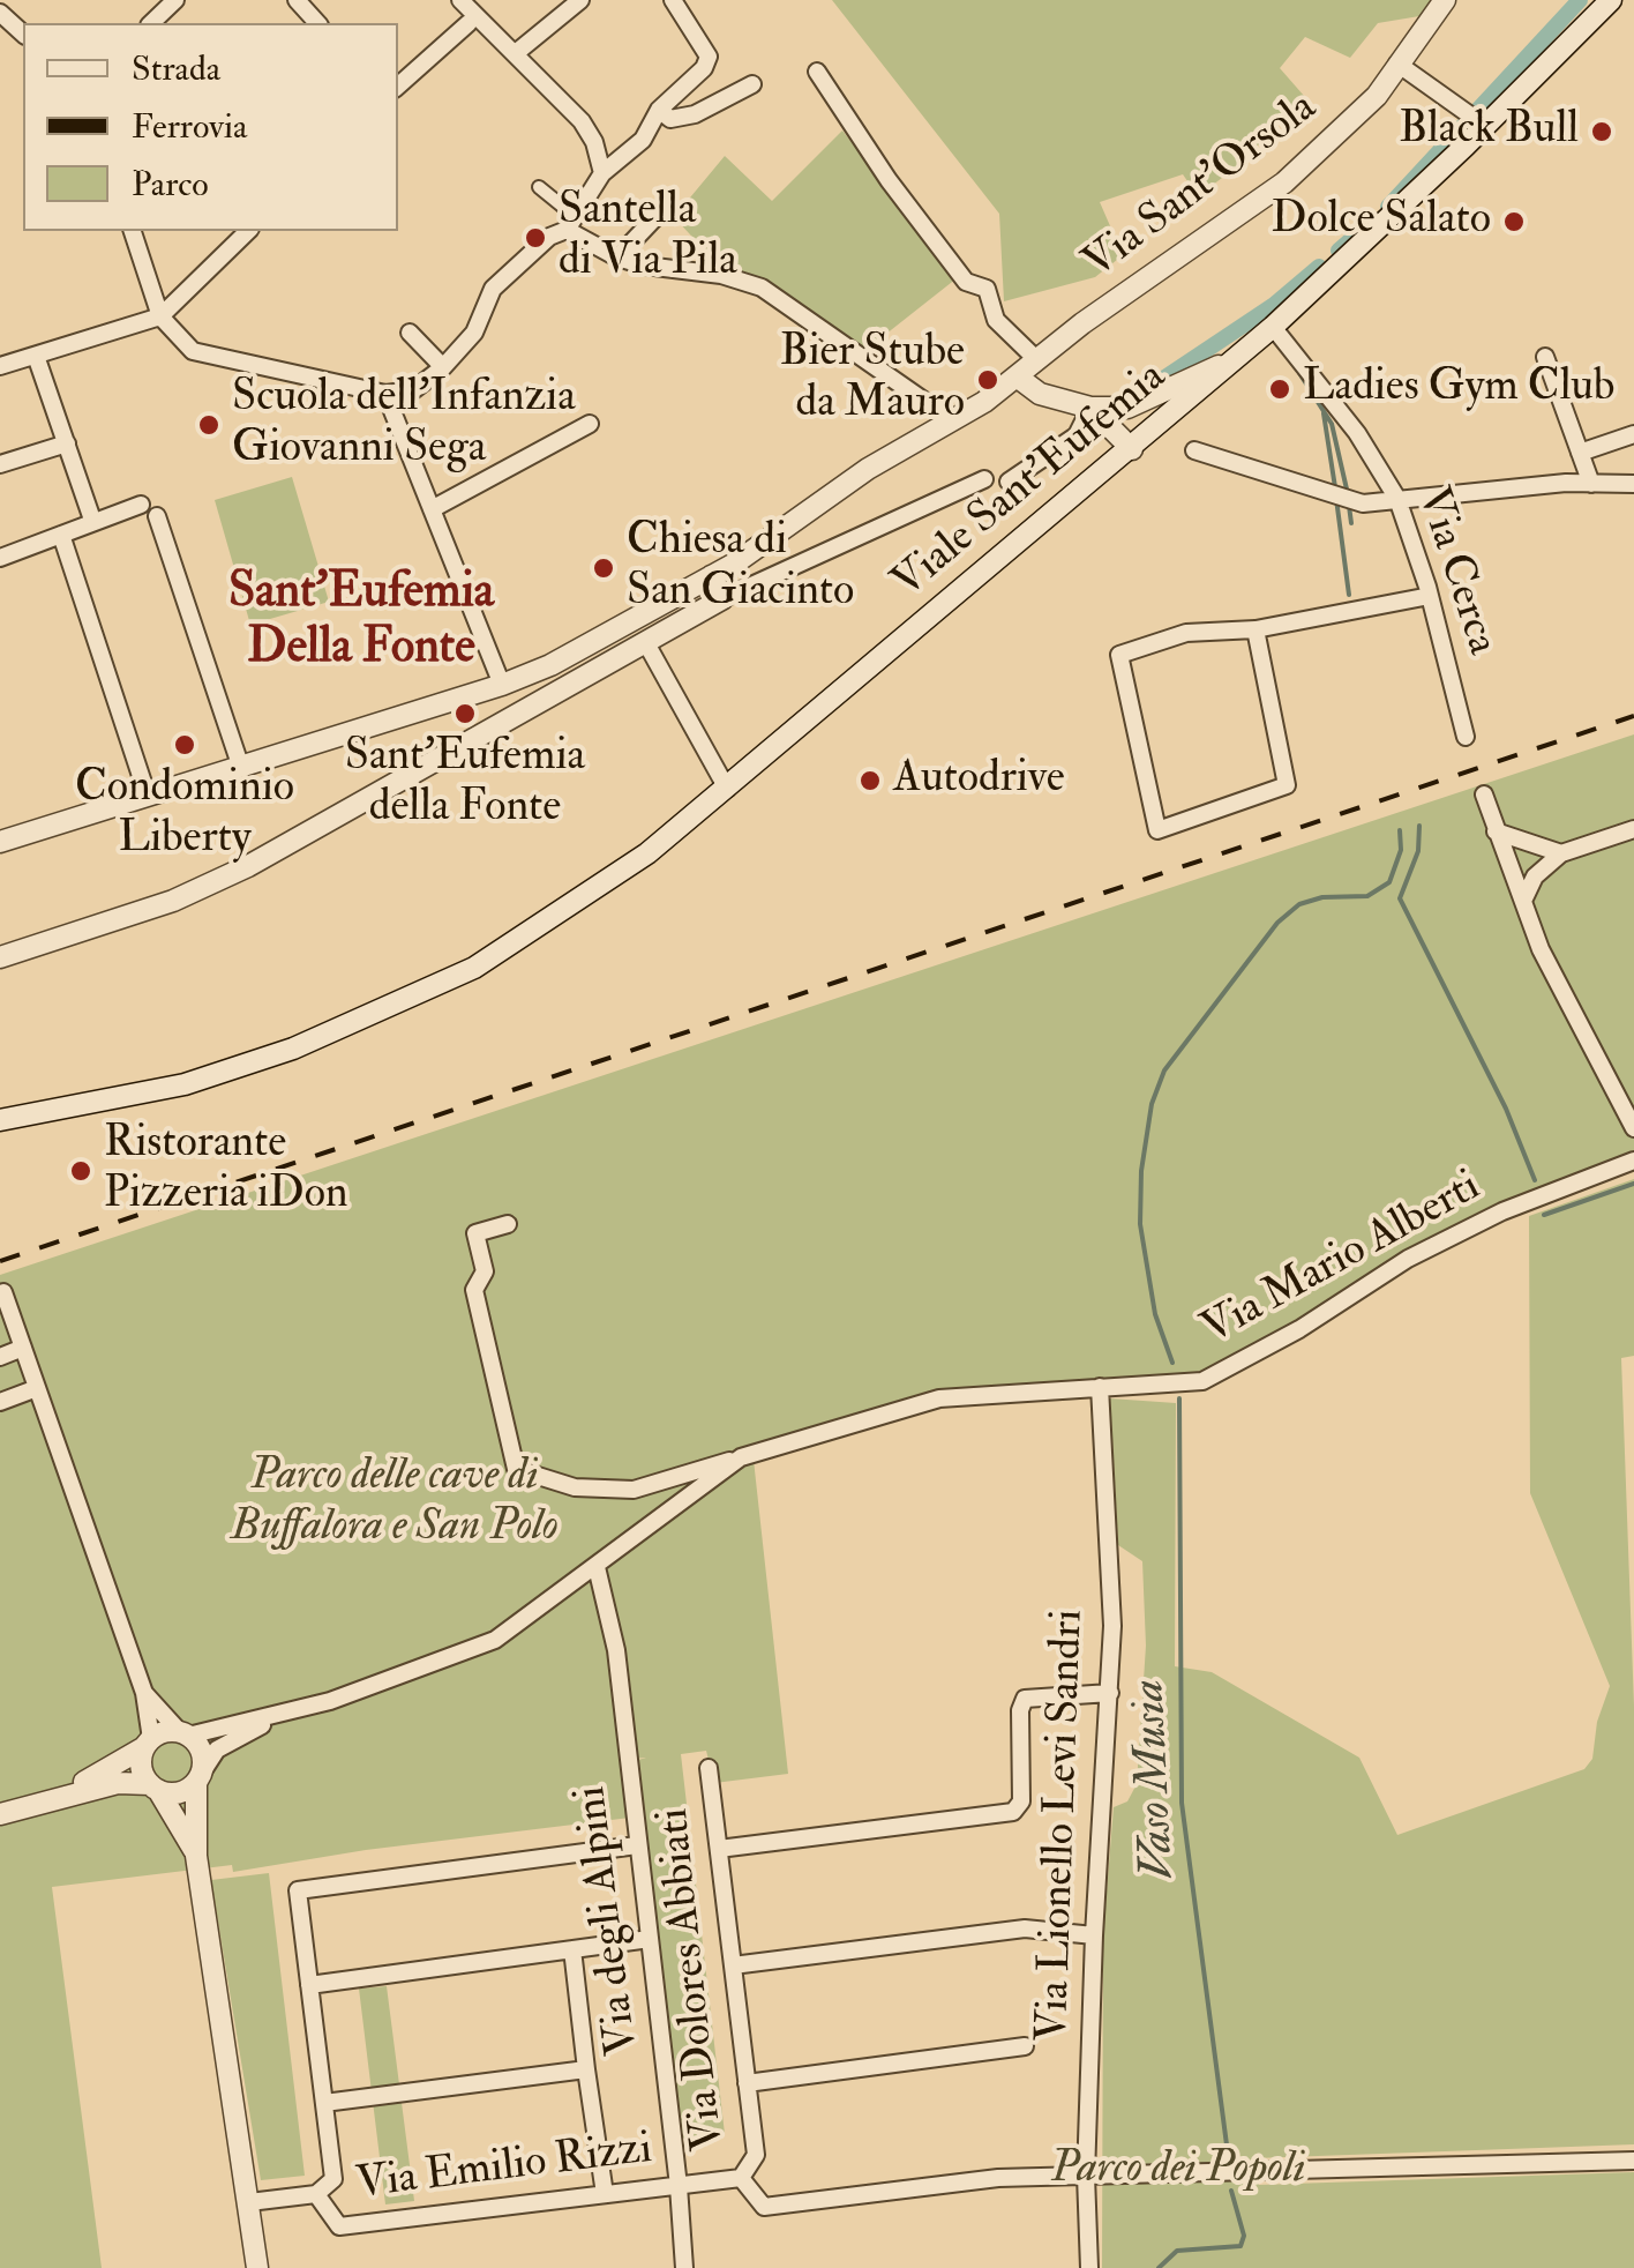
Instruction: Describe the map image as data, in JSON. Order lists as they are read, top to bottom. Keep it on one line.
{"streets":{"street":["Via Sant'Orsola","Viale Sant'Eufemia","Via Cerca","Via Mario Alberti","Via Lionello Levi Sandri","Via degli Alpini","Via Dolores Abbiati","Via Emilio Rizzi"]},"crossings":[["Viale Sant'Eufemia","Via Cerca"],["Via Mario Alberti","Via Lionello Levi Sandri"],["Via Mario Alberti","Via degli Alpini"],["Via degli Alpini","Via Emilio Rizzi"],["Via Dolores Abbiati","Via Emilio Rizzi"]],"districts":["Sant'Eufemia Della Fonte"],"water":["Vaso Musia"],"parks":["Parco delle cave di Buffalora e San Polo","Parco dei Popoli"],"places":["Black Bull","Dolce Salato","Santella di Via Pila","Bier Stube da Mauro","Ladies Gym Club","Scuola dell'Infanzia Giovanni Sega","Chiesa di San Giacinto","Sant'Eufemia della Fonte","Condominio Liberty","Autodrive","Ristorante Pizzeria iDon"],"legend":["Strada","Ferrovia","Parco"]}
